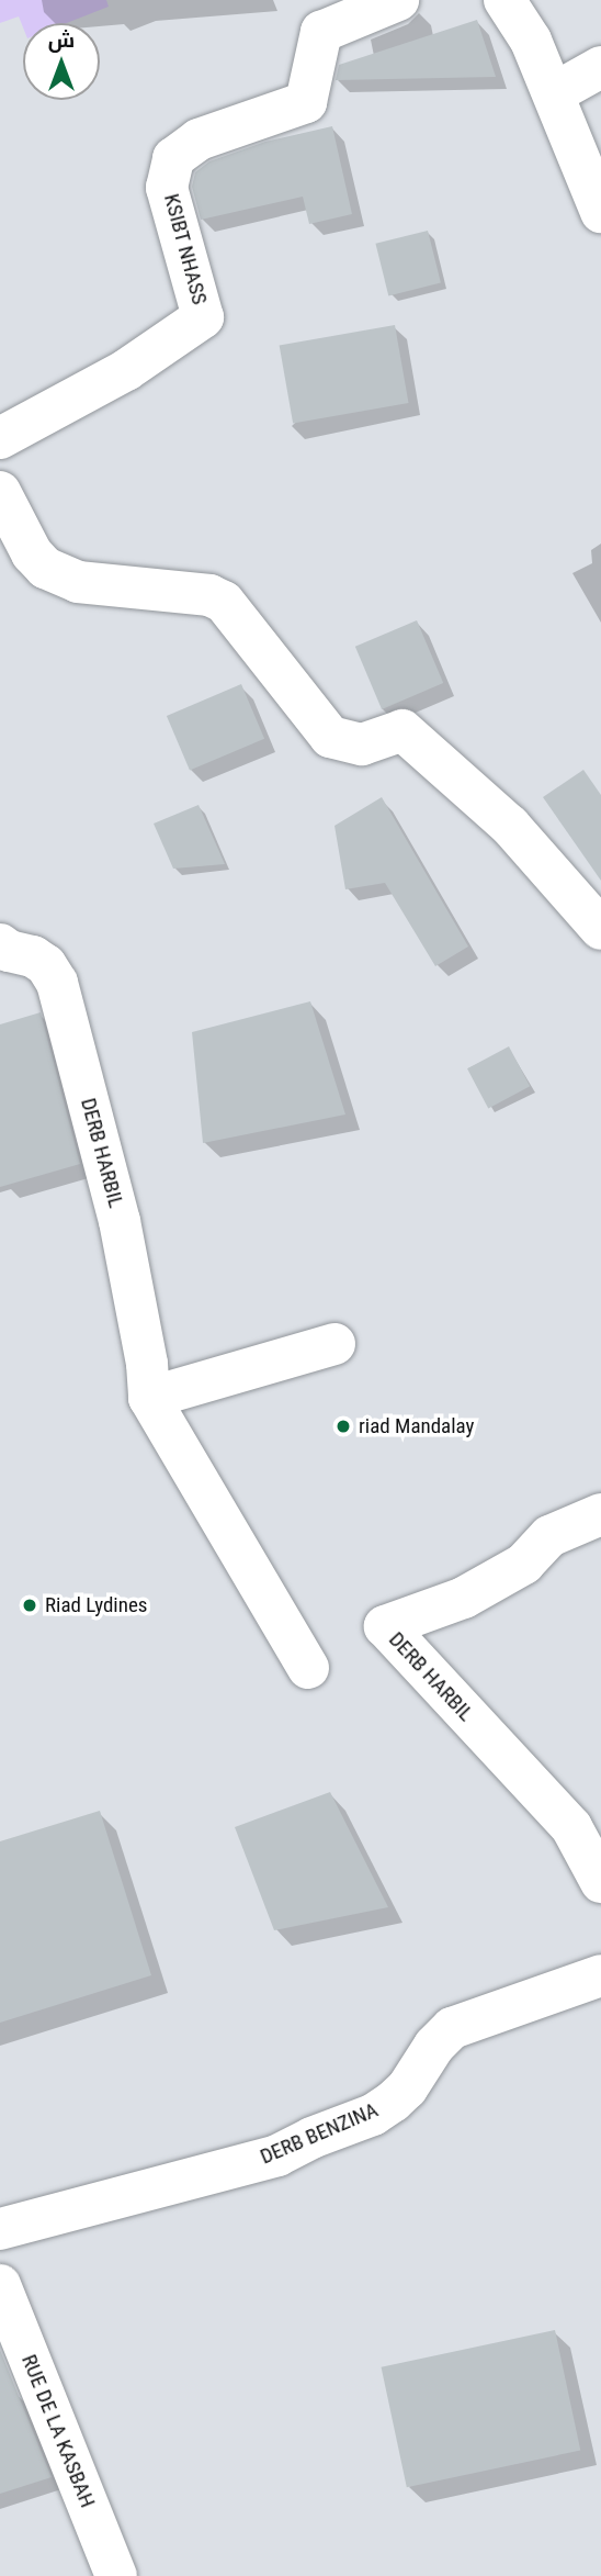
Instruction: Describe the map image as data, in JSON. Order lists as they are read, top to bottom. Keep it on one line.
{"streets":{"street":["KSIBT NHASS","DERB HARBIL","DERB BENZINA","RUE DE LA KASBAH"]},"places":["riad Mandalay","Riad Lydines"],"north":"top"}
